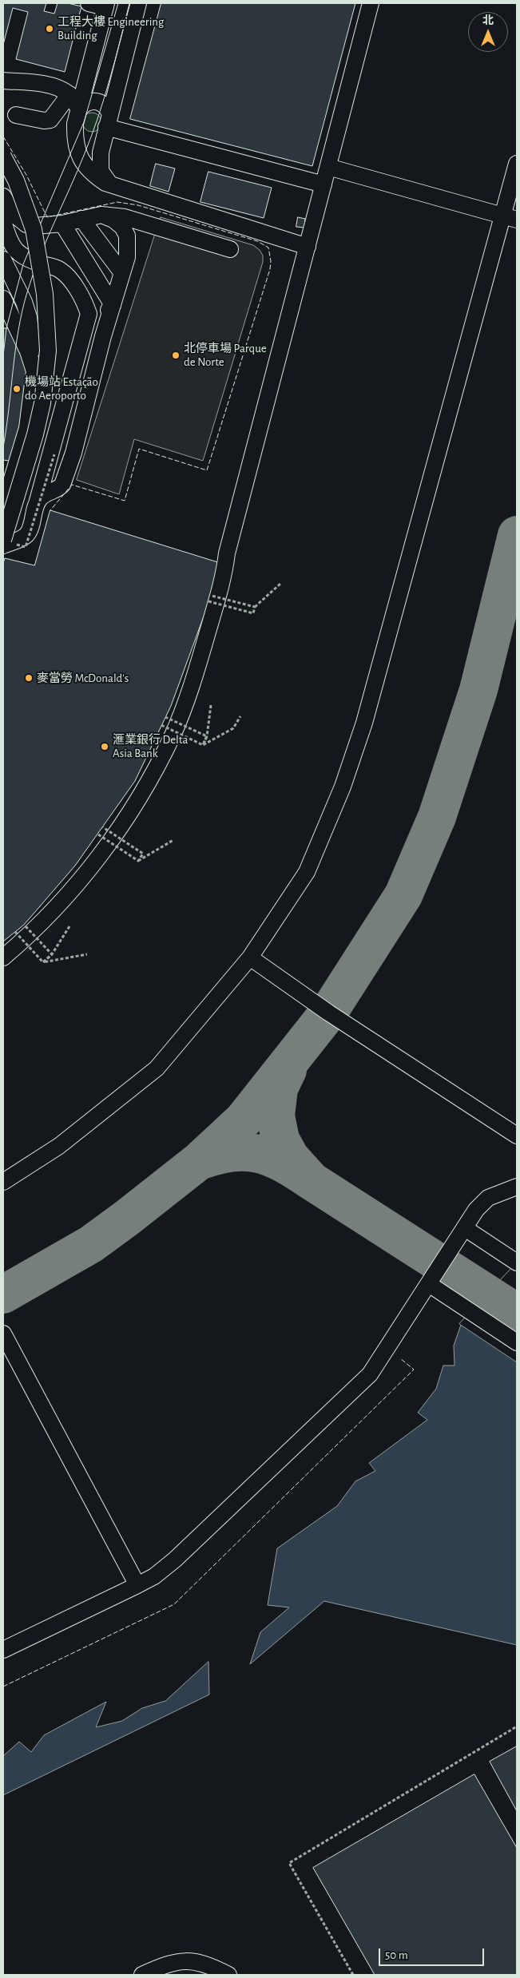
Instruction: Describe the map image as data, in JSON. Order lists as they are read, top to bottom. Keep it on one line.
{"places":["工程大樓 Engineering Building","北停車場 Parque de Norte","機場站 Estação do Aeroporto","麥當勞 McDonald's","滙業銀行 Delta Asia Bank"],"scale_bar":"50 m","north":"top"}
